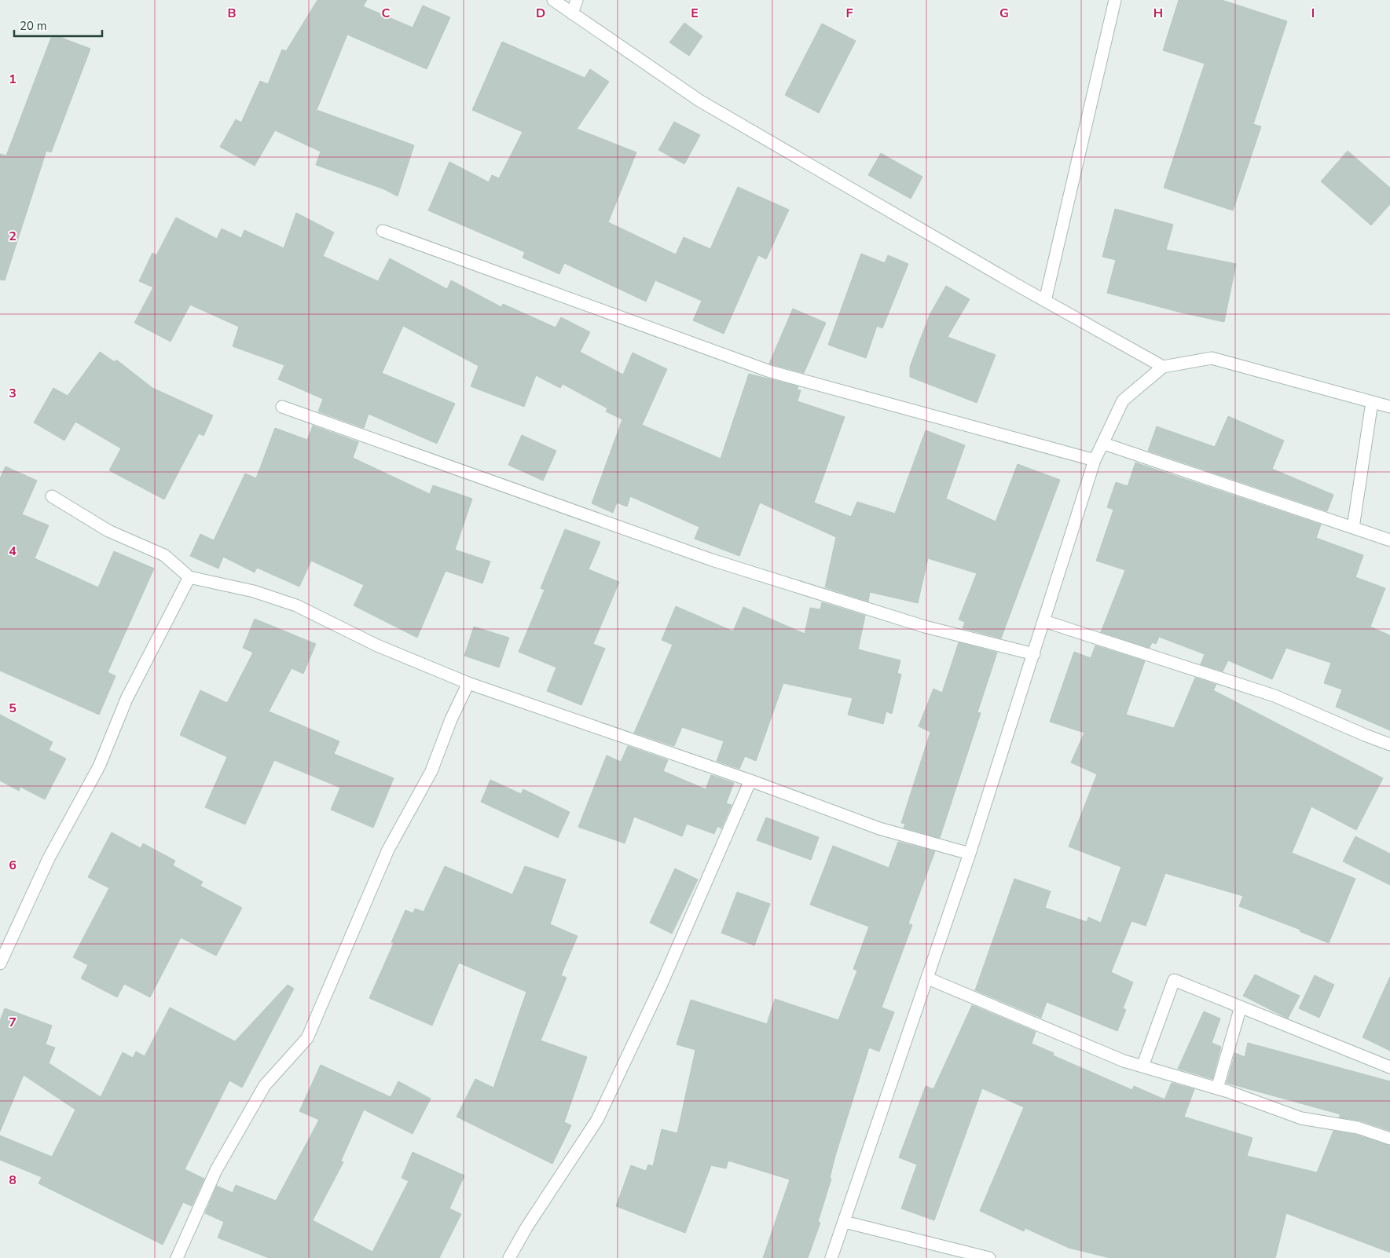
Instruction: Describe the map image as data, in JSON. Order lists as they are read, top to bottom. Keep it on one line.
{"scale_bar":"20 m","grid":{"columns":["B","C","D","E","F","G","H","I"],"rows":["1","2","3","4","5","6","7","8"]}}
